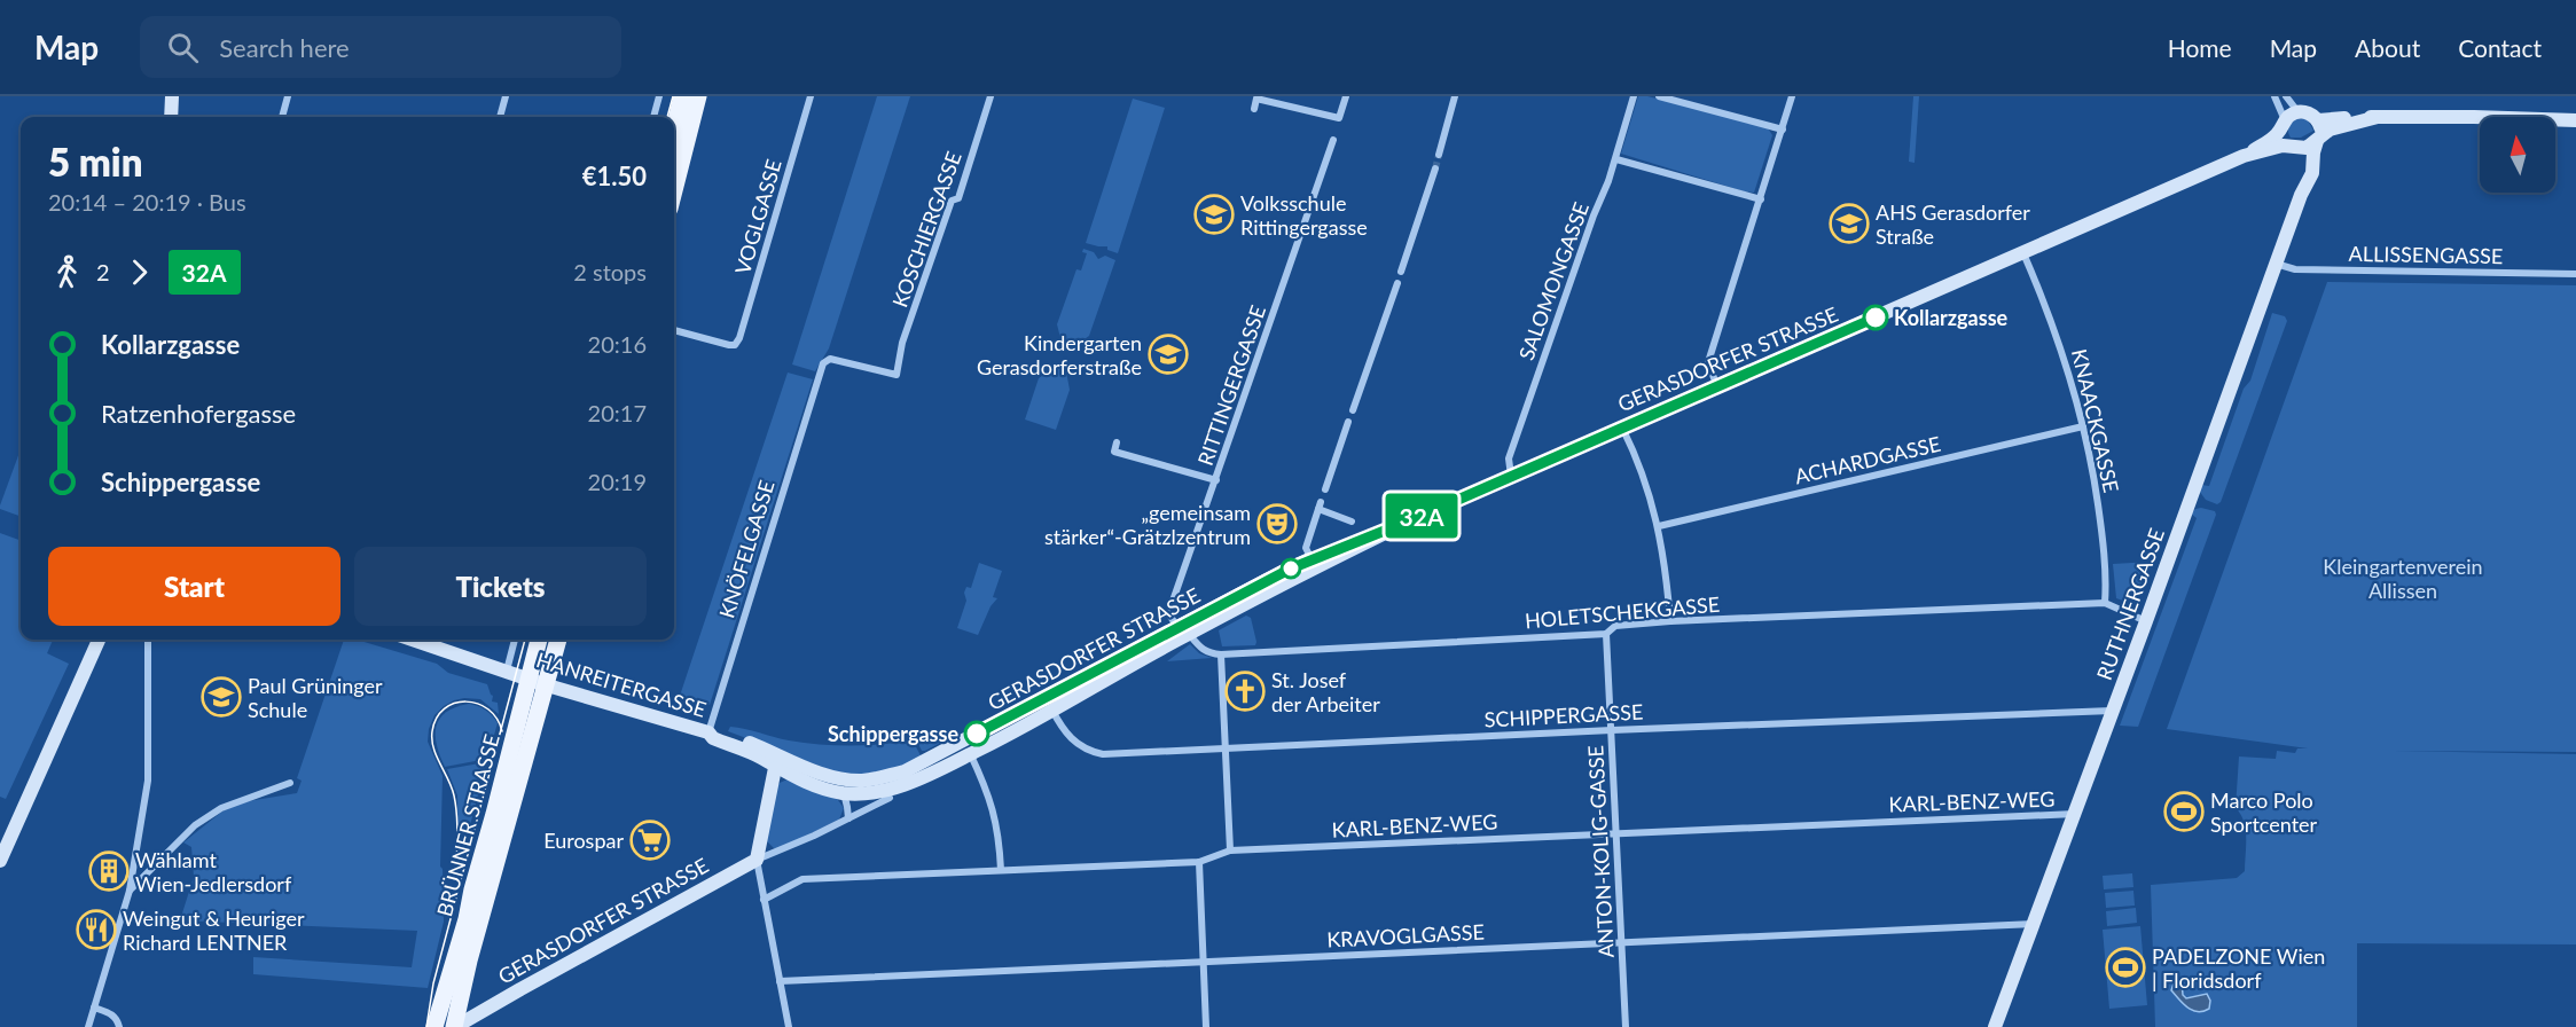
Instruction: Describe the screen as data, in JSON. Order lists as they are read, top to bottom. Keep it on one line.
{"streets":{"main road":["GERASDORFER STRASSE","RUTHNERGASSE","HANREITERGASSE","BRÜNNER STRASSE"],"street":["VOGLGASSE","KOSCHIERGASSE","ALLISSENGASSE","SALOMONGASSE","RITTINGERGASSE","KNAACKGASSE","ACHARDGASSE","KNÖFELGASSE","HOLETSCHEKGASSE","SCHIPPERGASSE","KARL-BENZ-WEG","ANTON-KOLIG-GASSE","KRAVOGLGASSE"]},"crossings":[["KOSCHIERGASSE","KNÖFELGASSE"],["ALLISSENGASSE","RUTHNERGASSE"],["SALOMONGASSE","GERASDORFER STRASSE"],["GERASDORFER STRASSE","RITTINGERGASSE"],["GERASDORFER STRASSE","KNAACKGASSE"],["GERASDORFER STRASSE","KNÖFELGASSE"],["GERASDORFER STRASSE","RUTHNERGASSE"],["GERASDORFER STRASSE","HANREITERGASSE"],["GERASDORFER STRASSE","SCHIPPERGASSE"],["GERASDORFER STRASSE","BRÜNNER STRASSE"],["KNAACKGASSE","ACHARDGASSE"],["KNAACKGASSE","HOLETSCHEKGASSE"],["KNÖFELGASSE","HANREITERGASSE"],["RUTHNERGASSE","HOLETSCHEKGASSE"],["RUTHNERGASSE","SCHIPPERGASSE"],["RUTHNERGASSE","KARL-BENZ-WEG"],["RUTHNERGASSE","KRAVOGLGASSE"],["HOLETSCHEKGASSE","ANTON-KOLIG-GASSE"],["HANREITERGASSE","BRÜNNER STRASSE"],["SCHIPPERGASSE","ANTON-KOLIG-GASSE"],["KARL-BENZ-WEG","ANTON-KOLIG-GASSE"],["ANTON-KOLIG-GASSE","KRAVOGLGASSE"]],"parks":["Kleingartenverein Allissen"],"places":{"school or university":["Volksschule Rittingergasse","AHS Gerasdorfer Straße","Kindergarten Gerasdorferstraße","Paul Grüninger Schule"],"other":["Kollarzgasse","Schippergasse"],"theatre":["„gemeinsam stärker“-Grätzlzentrum"],"church":["St. Josef der Arbeiter"],"sports":["Marco Polo Sportcenter","PADELZONE Wien | Floridsdorf"],"supermarket":["Eurospar"],"building":["Wählamt Wien-Jedlersdorf"],"restaurant":["Weingut & Heuriger Richard LENTNER"]},"lines":["bus line 32A"],"north":"top","page":{"header":"Map","search":"Search here","nav":["Home","Map","About","Contact"],"on_map":"32A","heading":["5 min","20:14 – 20:19 · Bus","€1.50"],"legs":["2","32A","2 stops"],"list":[{"name":"Kollarzgasse","value":"20:16"},{"name":"Ratzenhofergasse","value":"20:17"},{"name":"Schippergasse","value":"20:19"}],"buttons":["Start","Tickets"]}}
